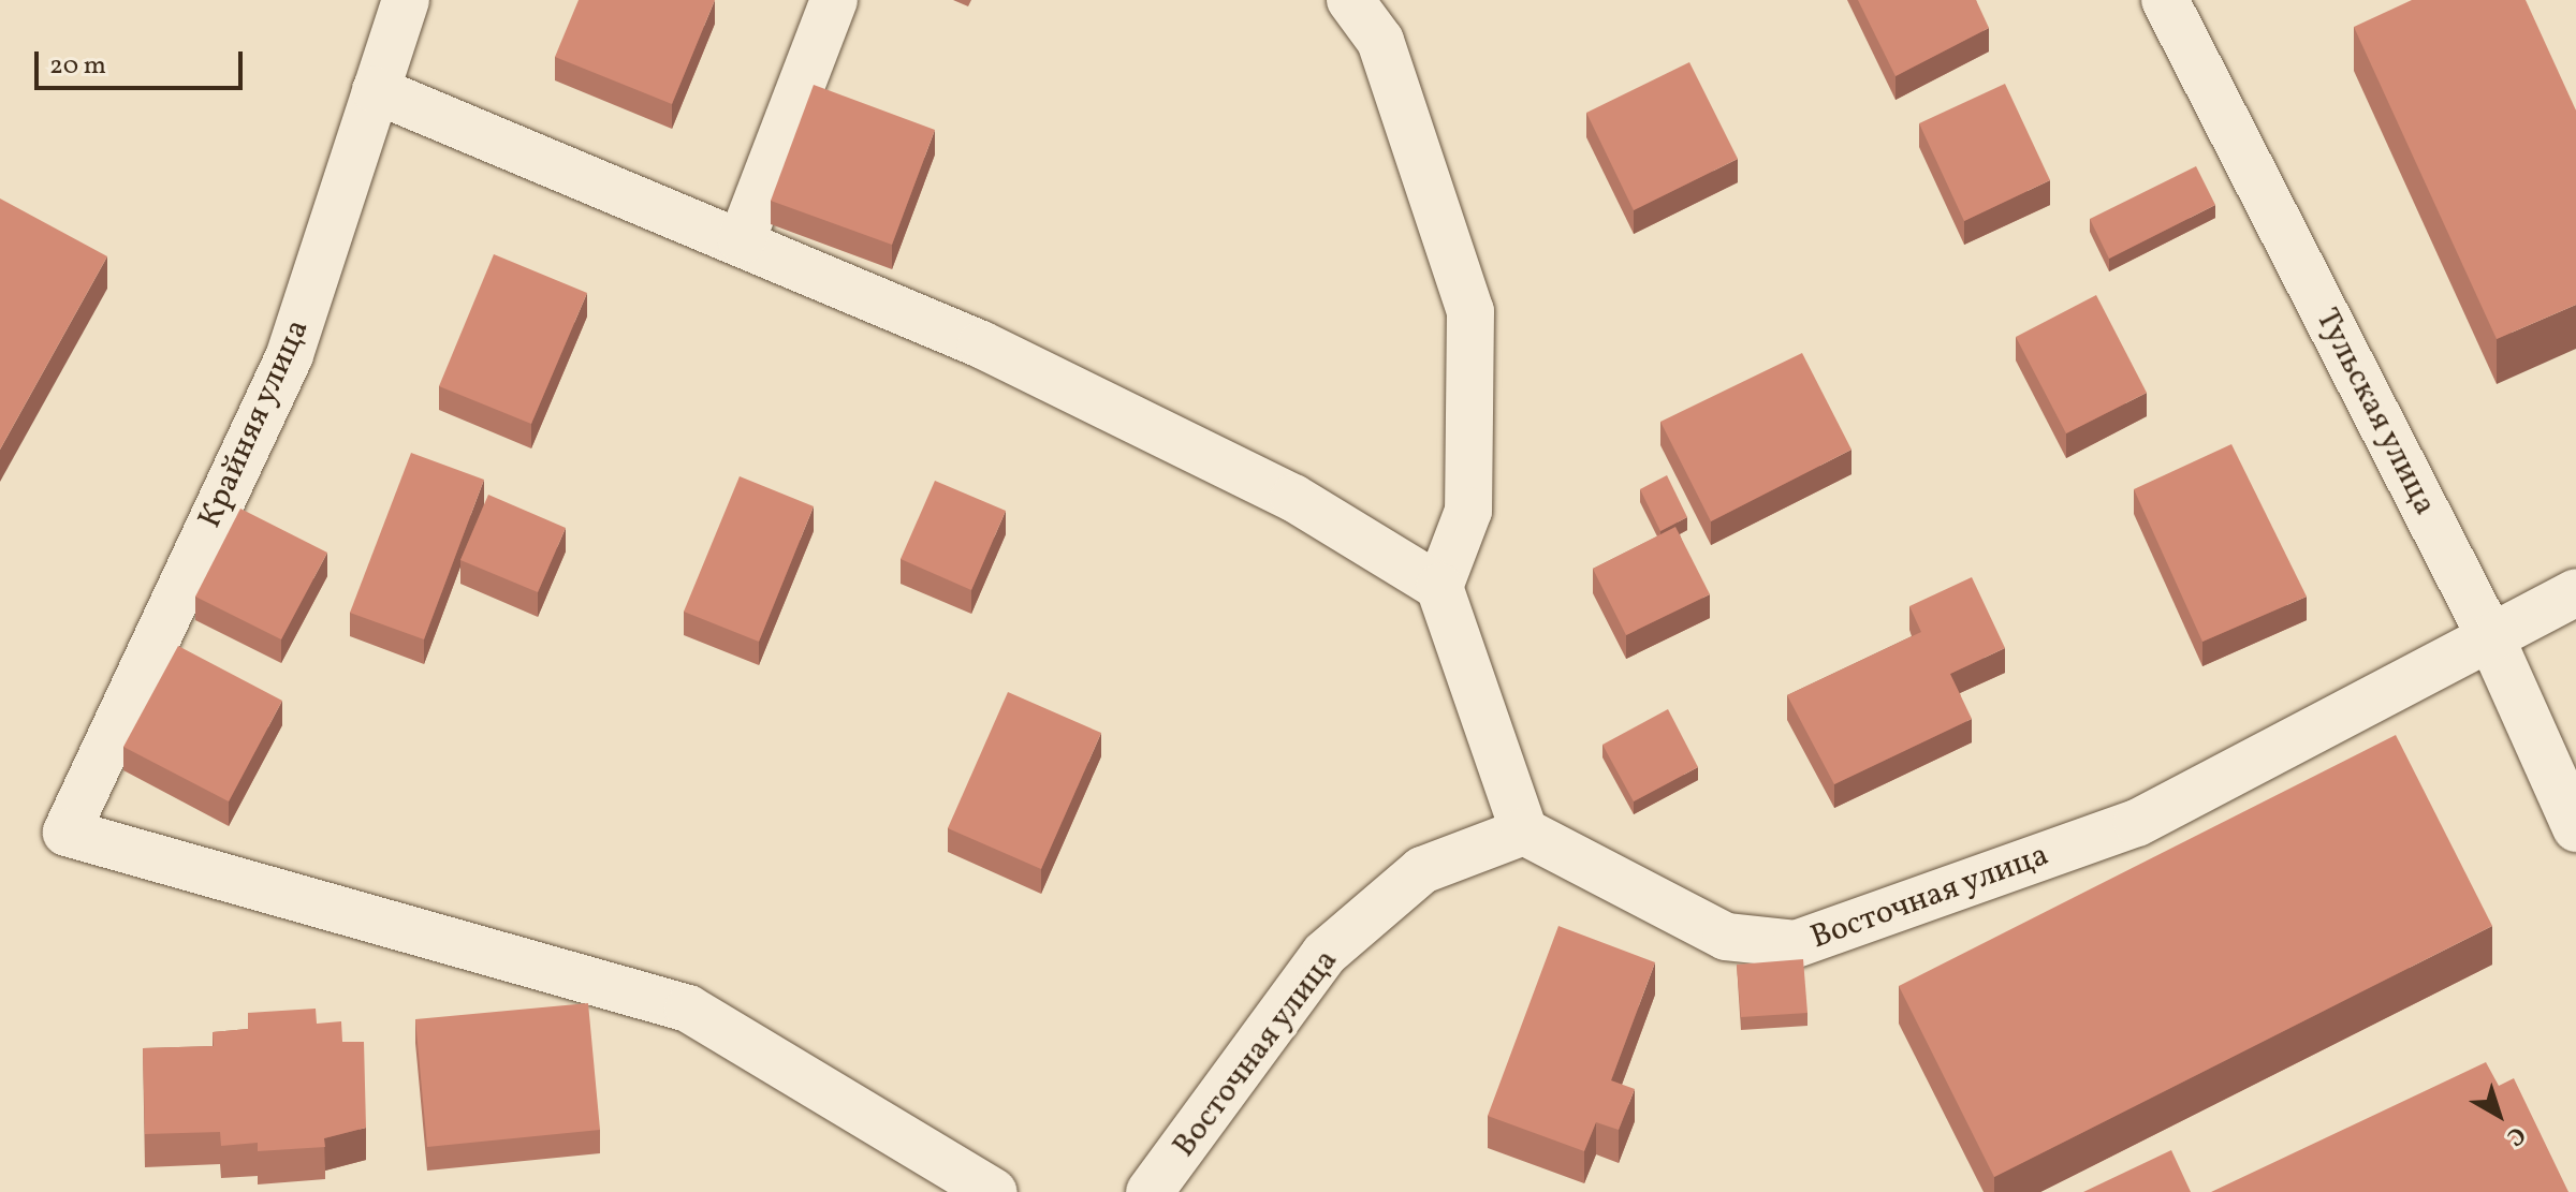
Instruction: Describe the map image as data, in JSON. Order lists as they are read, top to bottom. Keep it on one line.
{"streets":{"street":["Тульская улица","Крайняя улица","Восточная улица"]},"crossings":[["Тульская улица","Восточная улица"]],"scale_bar":"20 m","north":"bottom right"}
